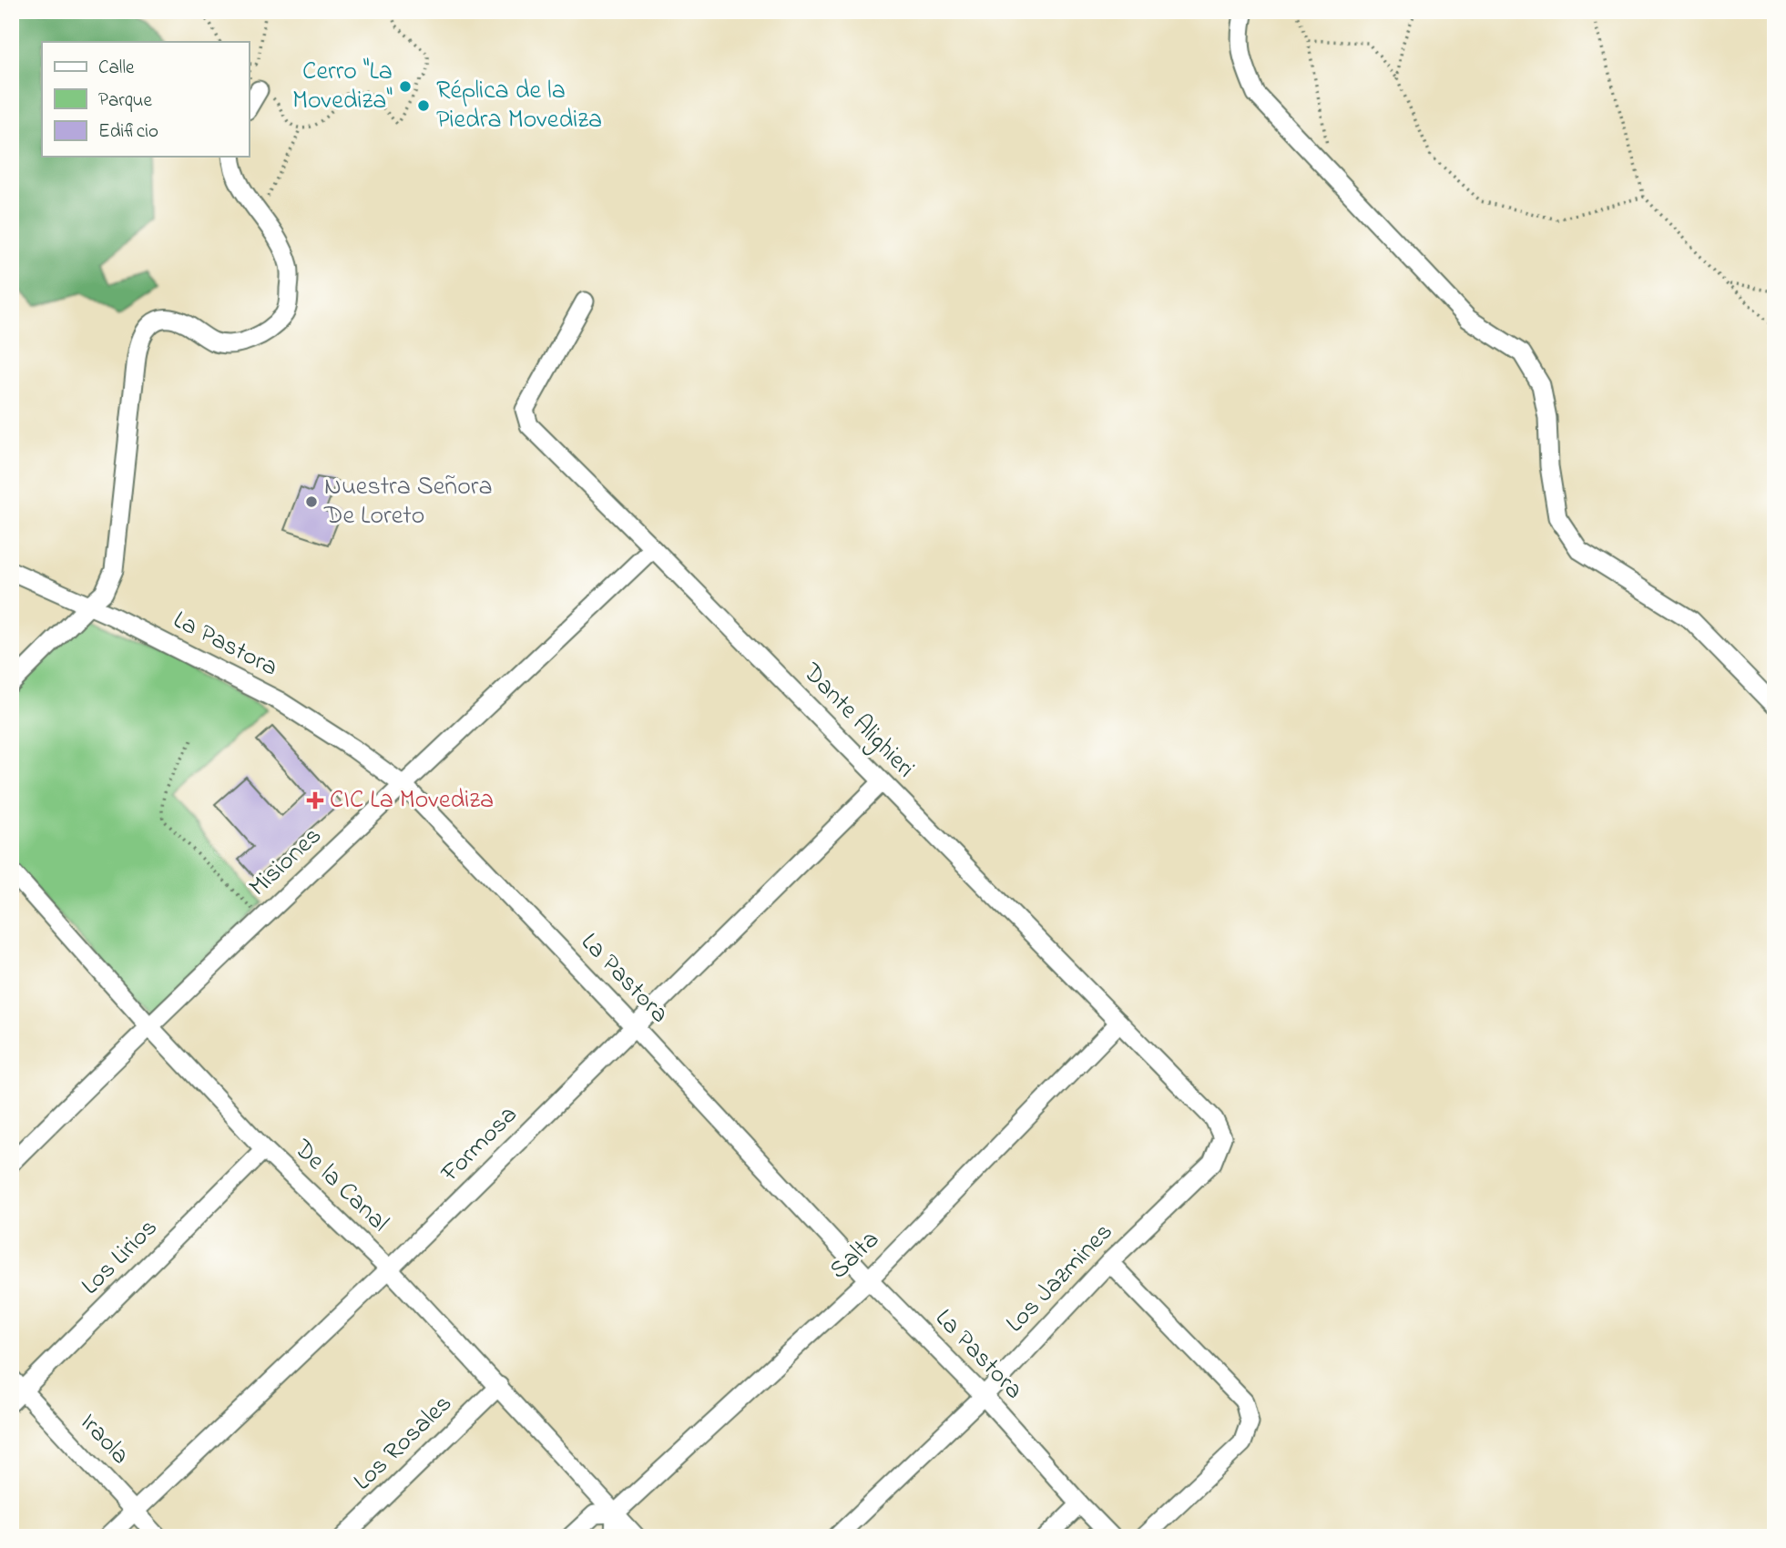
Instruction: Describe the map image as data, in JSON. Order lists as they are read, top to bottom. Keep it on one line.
{"streets":{"street":["La Pastora","Dante Alighieri","Misiones","Formosa","De la Canal","Salta","Los Lirios","Los Jazmines","Iraola","Los Rosales"]},"crossings":[["La Pastora","Misiones"],["La Pastora","Formosa"],["La Pastora","Salta"],["La Pastora","Los Jazmines"],["Dante Alighieri","Misiones"],["Dante Alighieri","Formosa"],["Dante Alighieri","Salta"],["Dante Alighieri","Los Jazmines"],["Misiones","De la Canal"],["Formosa","De la Canal"],["Formosa","Iraola"],["De la Canal","Salta"],["De la Canal","Los Lirios"],["De la Canal","Los Rosales"],["Los Lirios","Iraola"]],"places":{"other":["Cerro \"La Movediza\"","Réplica de la Piedra Movediza","Nuestra Señora De Loreto"],"health":["CIC La Movediza"]},"legend":["Calle","Parque","Edificio"]}
